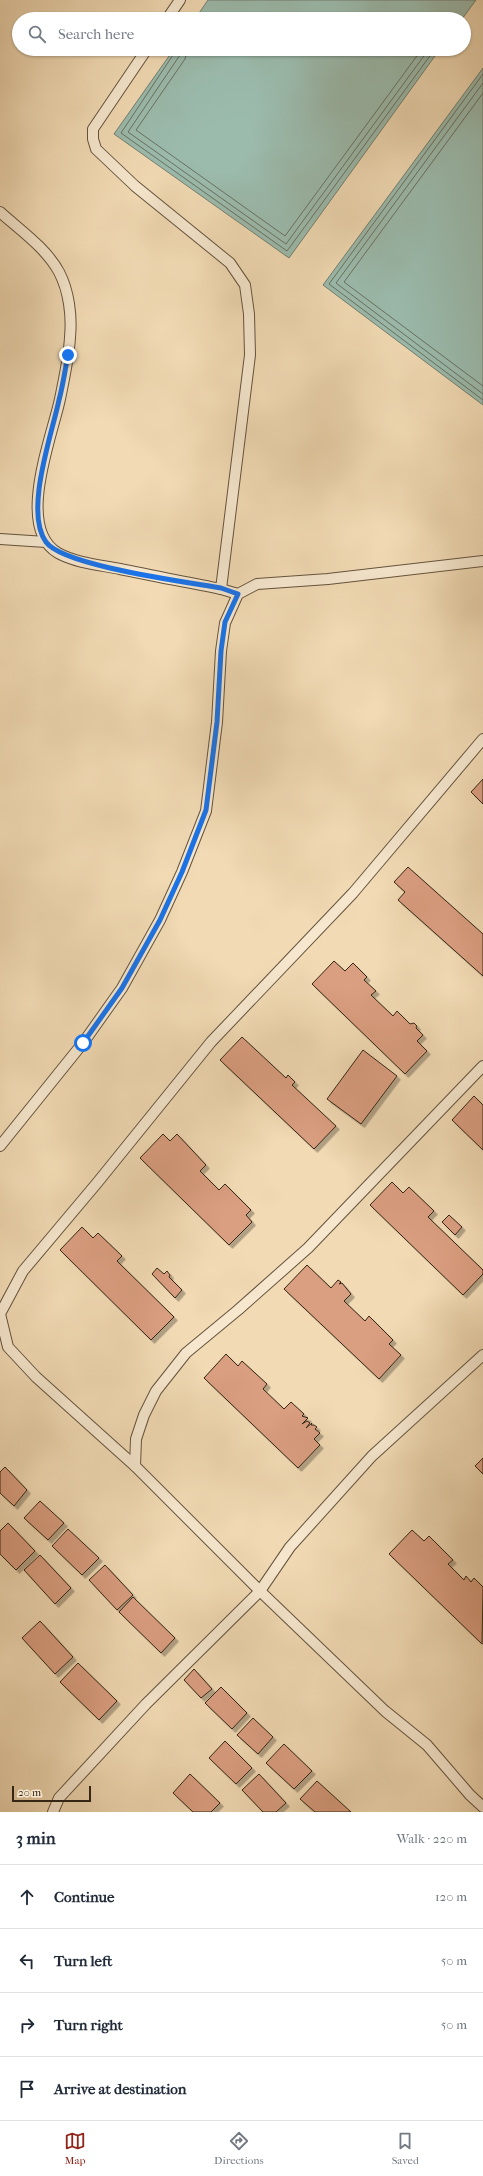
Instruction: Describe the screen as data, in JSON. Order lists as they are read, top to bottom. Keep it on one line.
{"scale_bar":"20 m","page":{"search":"Search here","scale":"20 m","heading":["3 min","Walk · 220 m"],"list":[["Continue","120 m"],["Turn left","50 m"],["Turn right","50 m"],"Arrive at destination"],"nav":["Map","Directions","Saved"]}}
